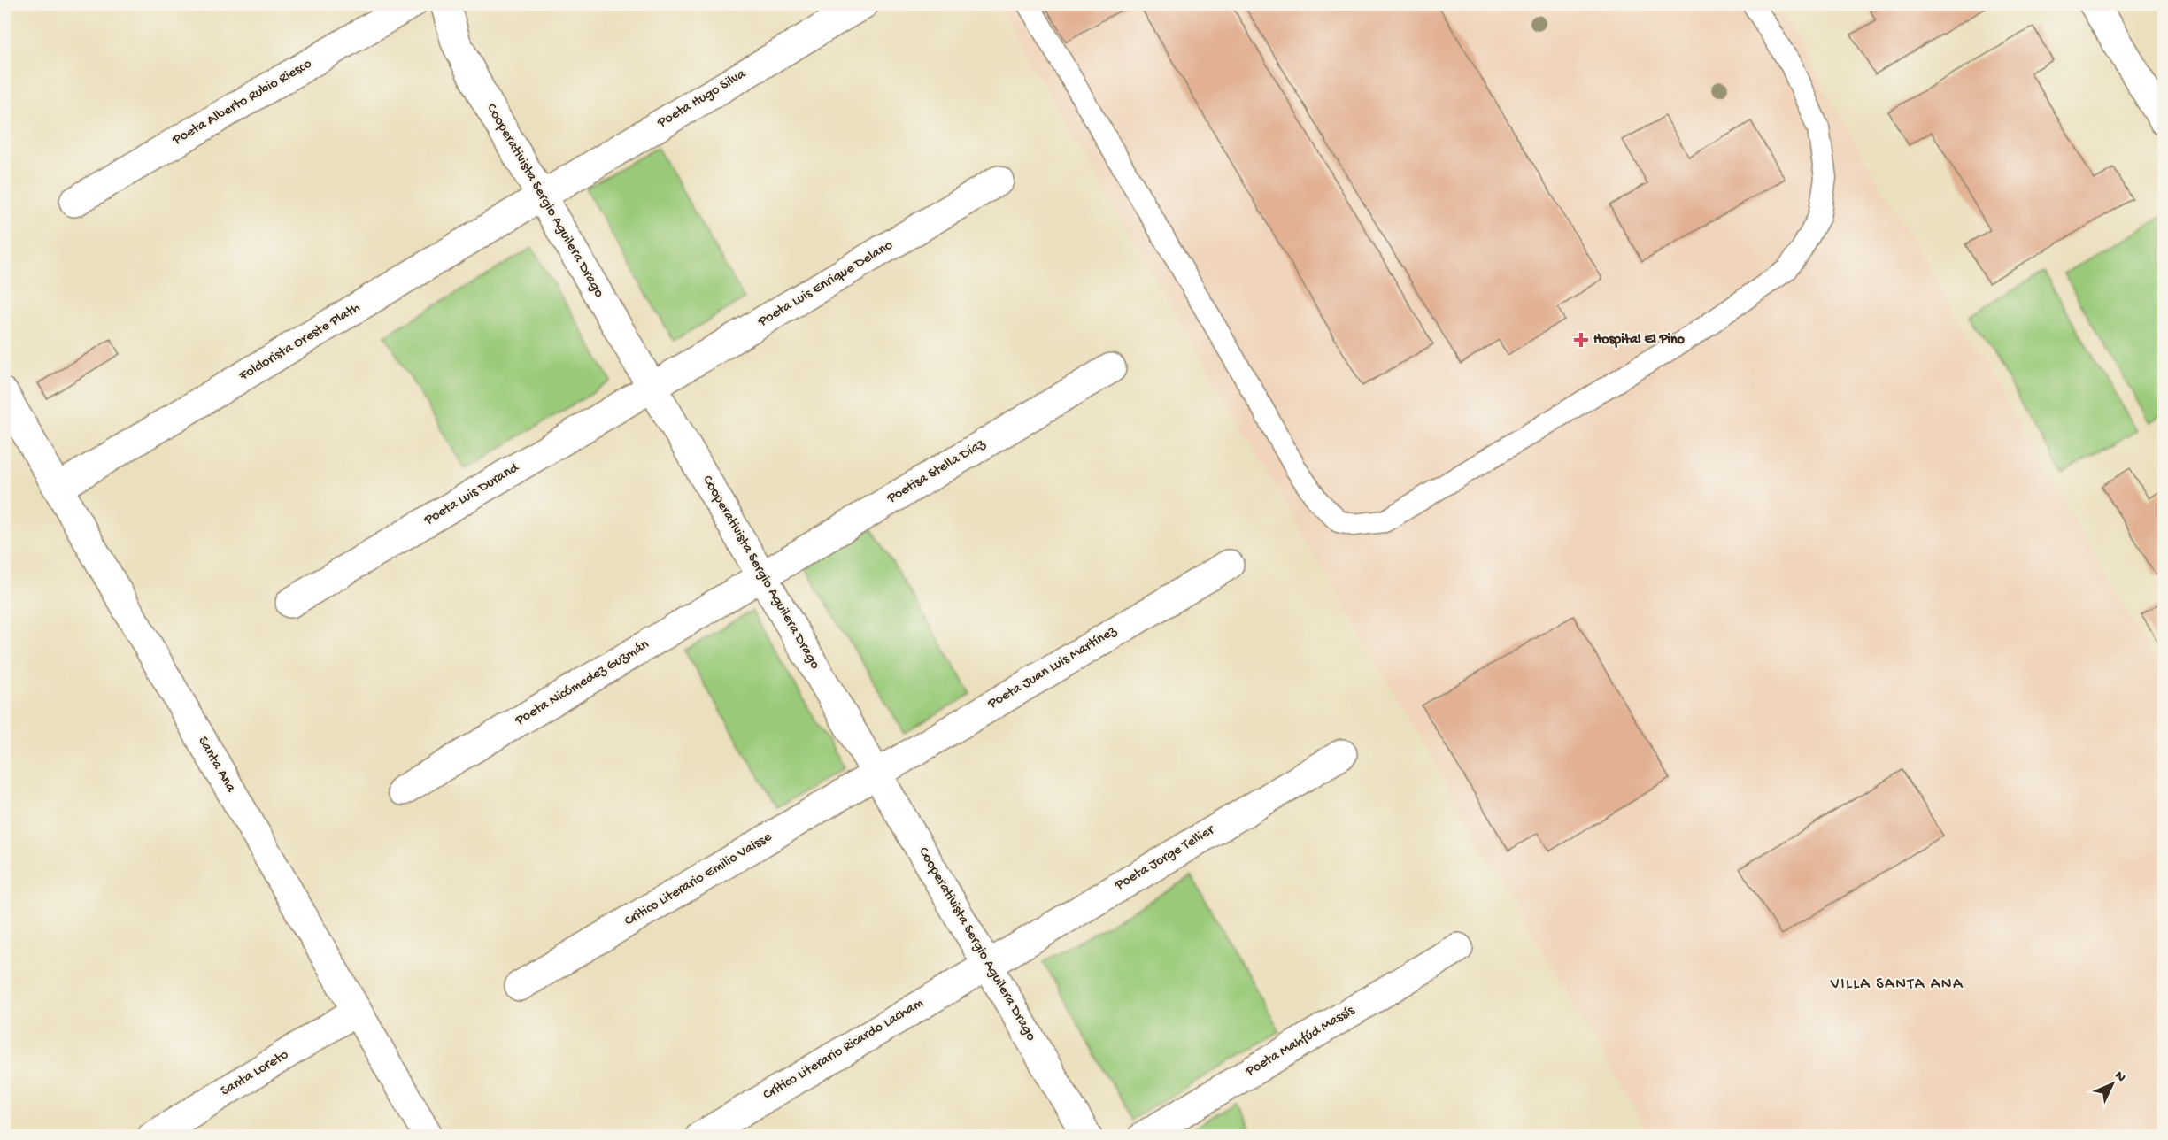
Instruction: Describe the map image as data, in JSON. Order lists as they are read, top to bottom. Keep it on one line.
{"streets":{"street":["Poeta Hugo Silva","Poeta Alberto Rubio Riesco","Cooperativista Sergio Aguilera Drago","Poeta Luis Enrique Delano","Folclorista Oreste Plath","Poetisa Stella Díaz","Poeta Luis Durand","Poeta Juan Luis Martínez","Poeta Nicómedez Guzmán","Santa Ana","Poeta Jorge Tellier","Critico Literario Emilio Vaisse","Poeta Mahfúd Massís","Crítico Literario Ricardo Lacham","Santa Loreto"]},"crossings":[["Poeta Hugo Silva","Cooperativista Sergio Aguilera Drago"],["Poeta Hugo Silva","Folclorista Oreste Plath"],["Cooperativista Sergio Aguilera Drago","Poeta Luis Enrique Delano"],["Cooperativista Sergio Aguilera Drago","Folclorista Oreste Plath"],["Cooperativista Sergio Aguilera Drago","Poetisa Stella Díaz"],["Cooperativista Sergio Aguilera Drago","Poeta Luis Durand"],["Cooperativista Sergio Aguilera Drago","Poeta Juan Luis Martínez"],["Cooperativista Sergio Aguilera Drago","Poeta Nicómedez Guzmán"],["Cooperativista Sergio Aguilera Drago","Poeta Jorge Tellier"],["Cooperativista Sergio Aguilera Drago","Critico Literario Emilio Vaisse"],["Cooperativista Sergio Aguilera Drago","Crítico Literario Ricardo Lacham"],["Poeta Luis Enrique Delano","Poeta Luis Durand"],["Folclorista Oreste Plath","Santa Ana"],["Poetisa Stella Díaz","Poeta Nicómedez Guzmán"],["Poeta Juan Luis Martínez","Critico Literario Emilio Vaisse"],["Santa Ana","Santa Loreto"],["Poeta Jorge Tellier","Crítico Literario Ricardo Lacham"]],"districts":["VILLA SANTA ANA"],"places":{"health":["Hospital El Pino"]},"north":"top right"}
